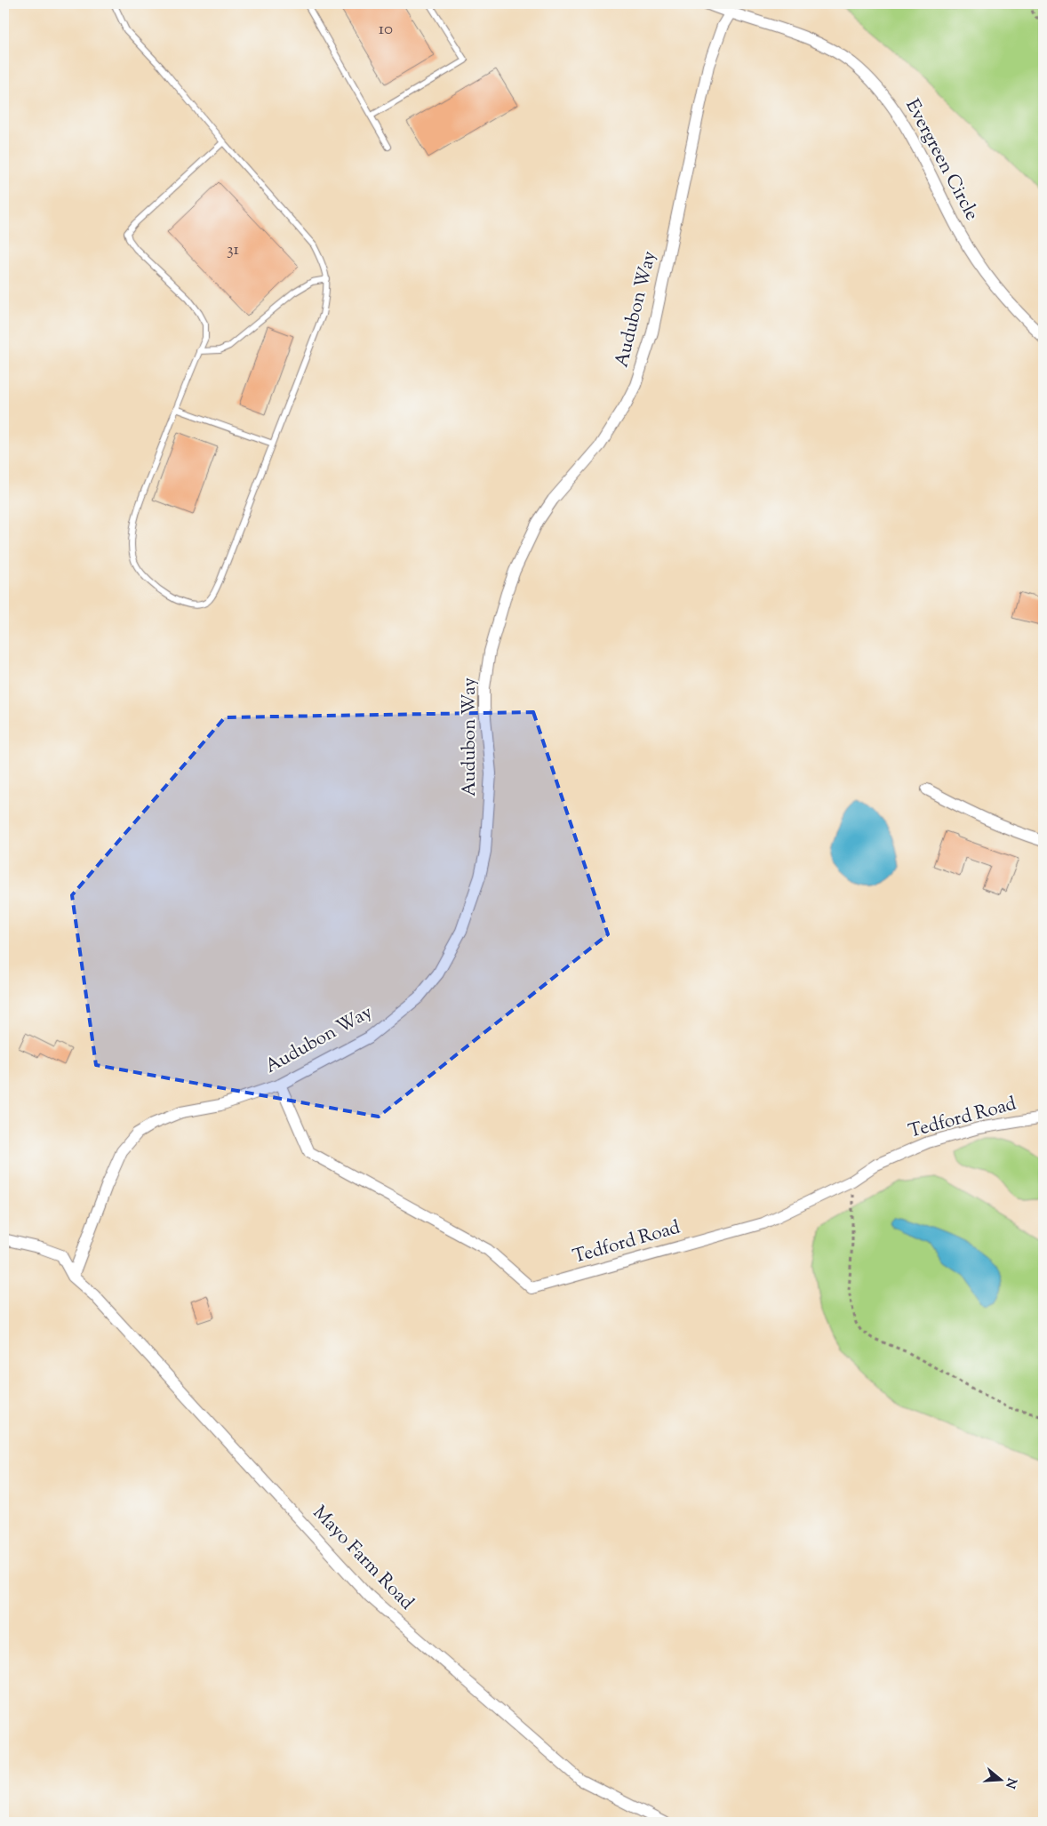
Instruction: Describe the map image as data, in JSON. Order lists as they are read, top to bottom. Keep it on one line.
{"streets":{"street":["Evergreen Circle","Audubon Way","Tedford Road","Mayo Farm Road"]},"crossings":[["Evergreen Circle","Audubon Way"],["Audubon Way","Tedford Road"],["Audubon Way","Mayo Farm Road"]],"house_numbers":["10","31"],"north":"right"}
